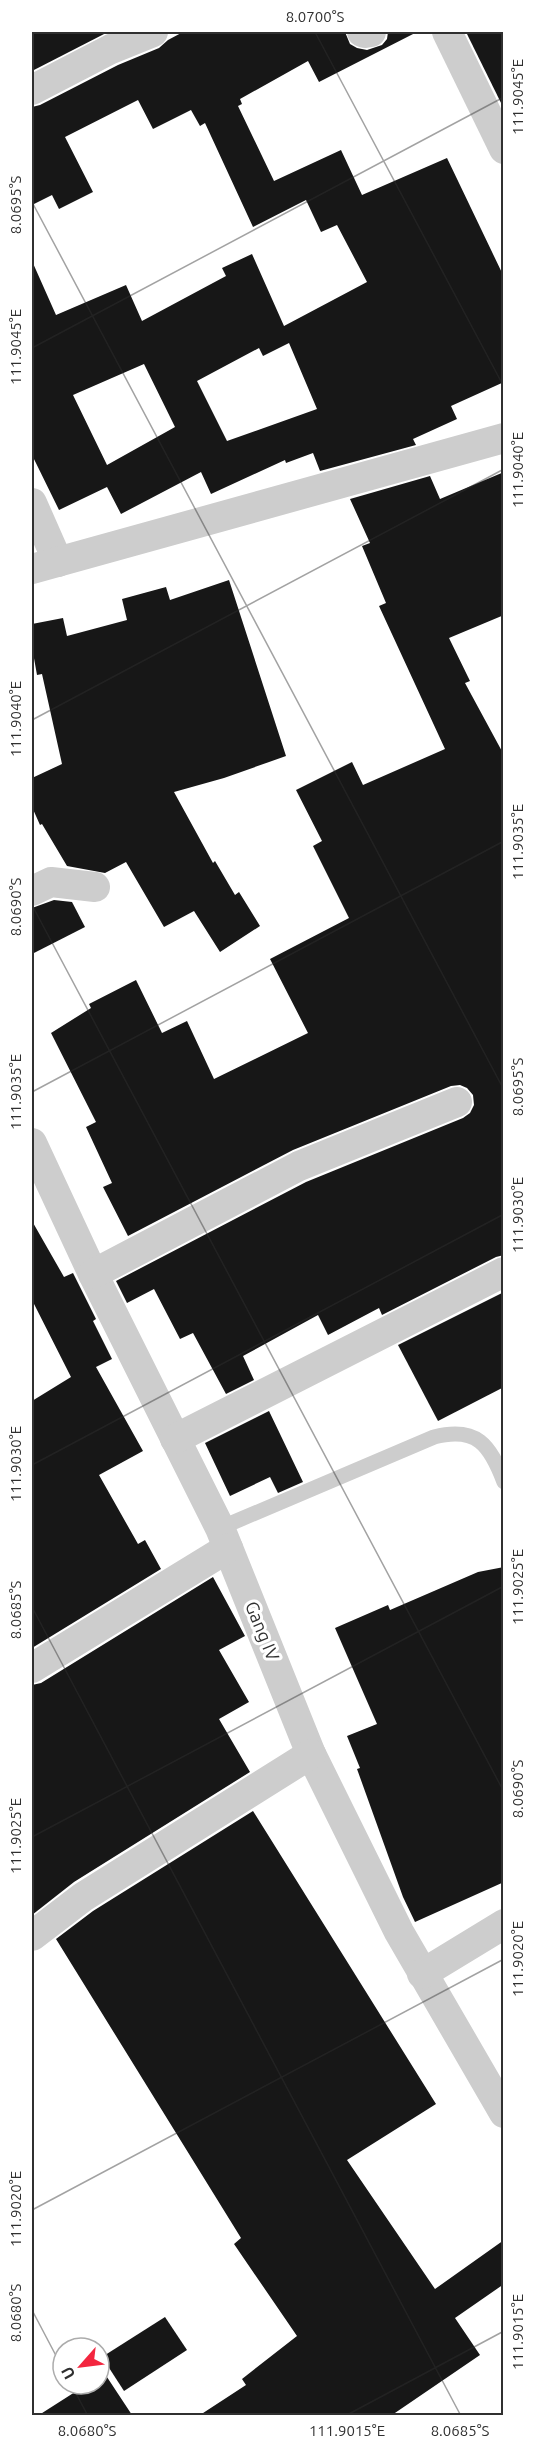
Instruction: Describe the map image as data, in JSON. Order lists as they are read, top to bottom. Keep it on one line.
{"streets":{"street":["Gang IV"]},"north":"bottom left","coordinates":["8.0700°S","111.9045°E","8.0695°S","111.9040°E","111.9035°E","8.0690°S","111.9030°E","111.9025°E","8.0685°S","111.9020°E","8.0680°S","111.9015°E"]}
